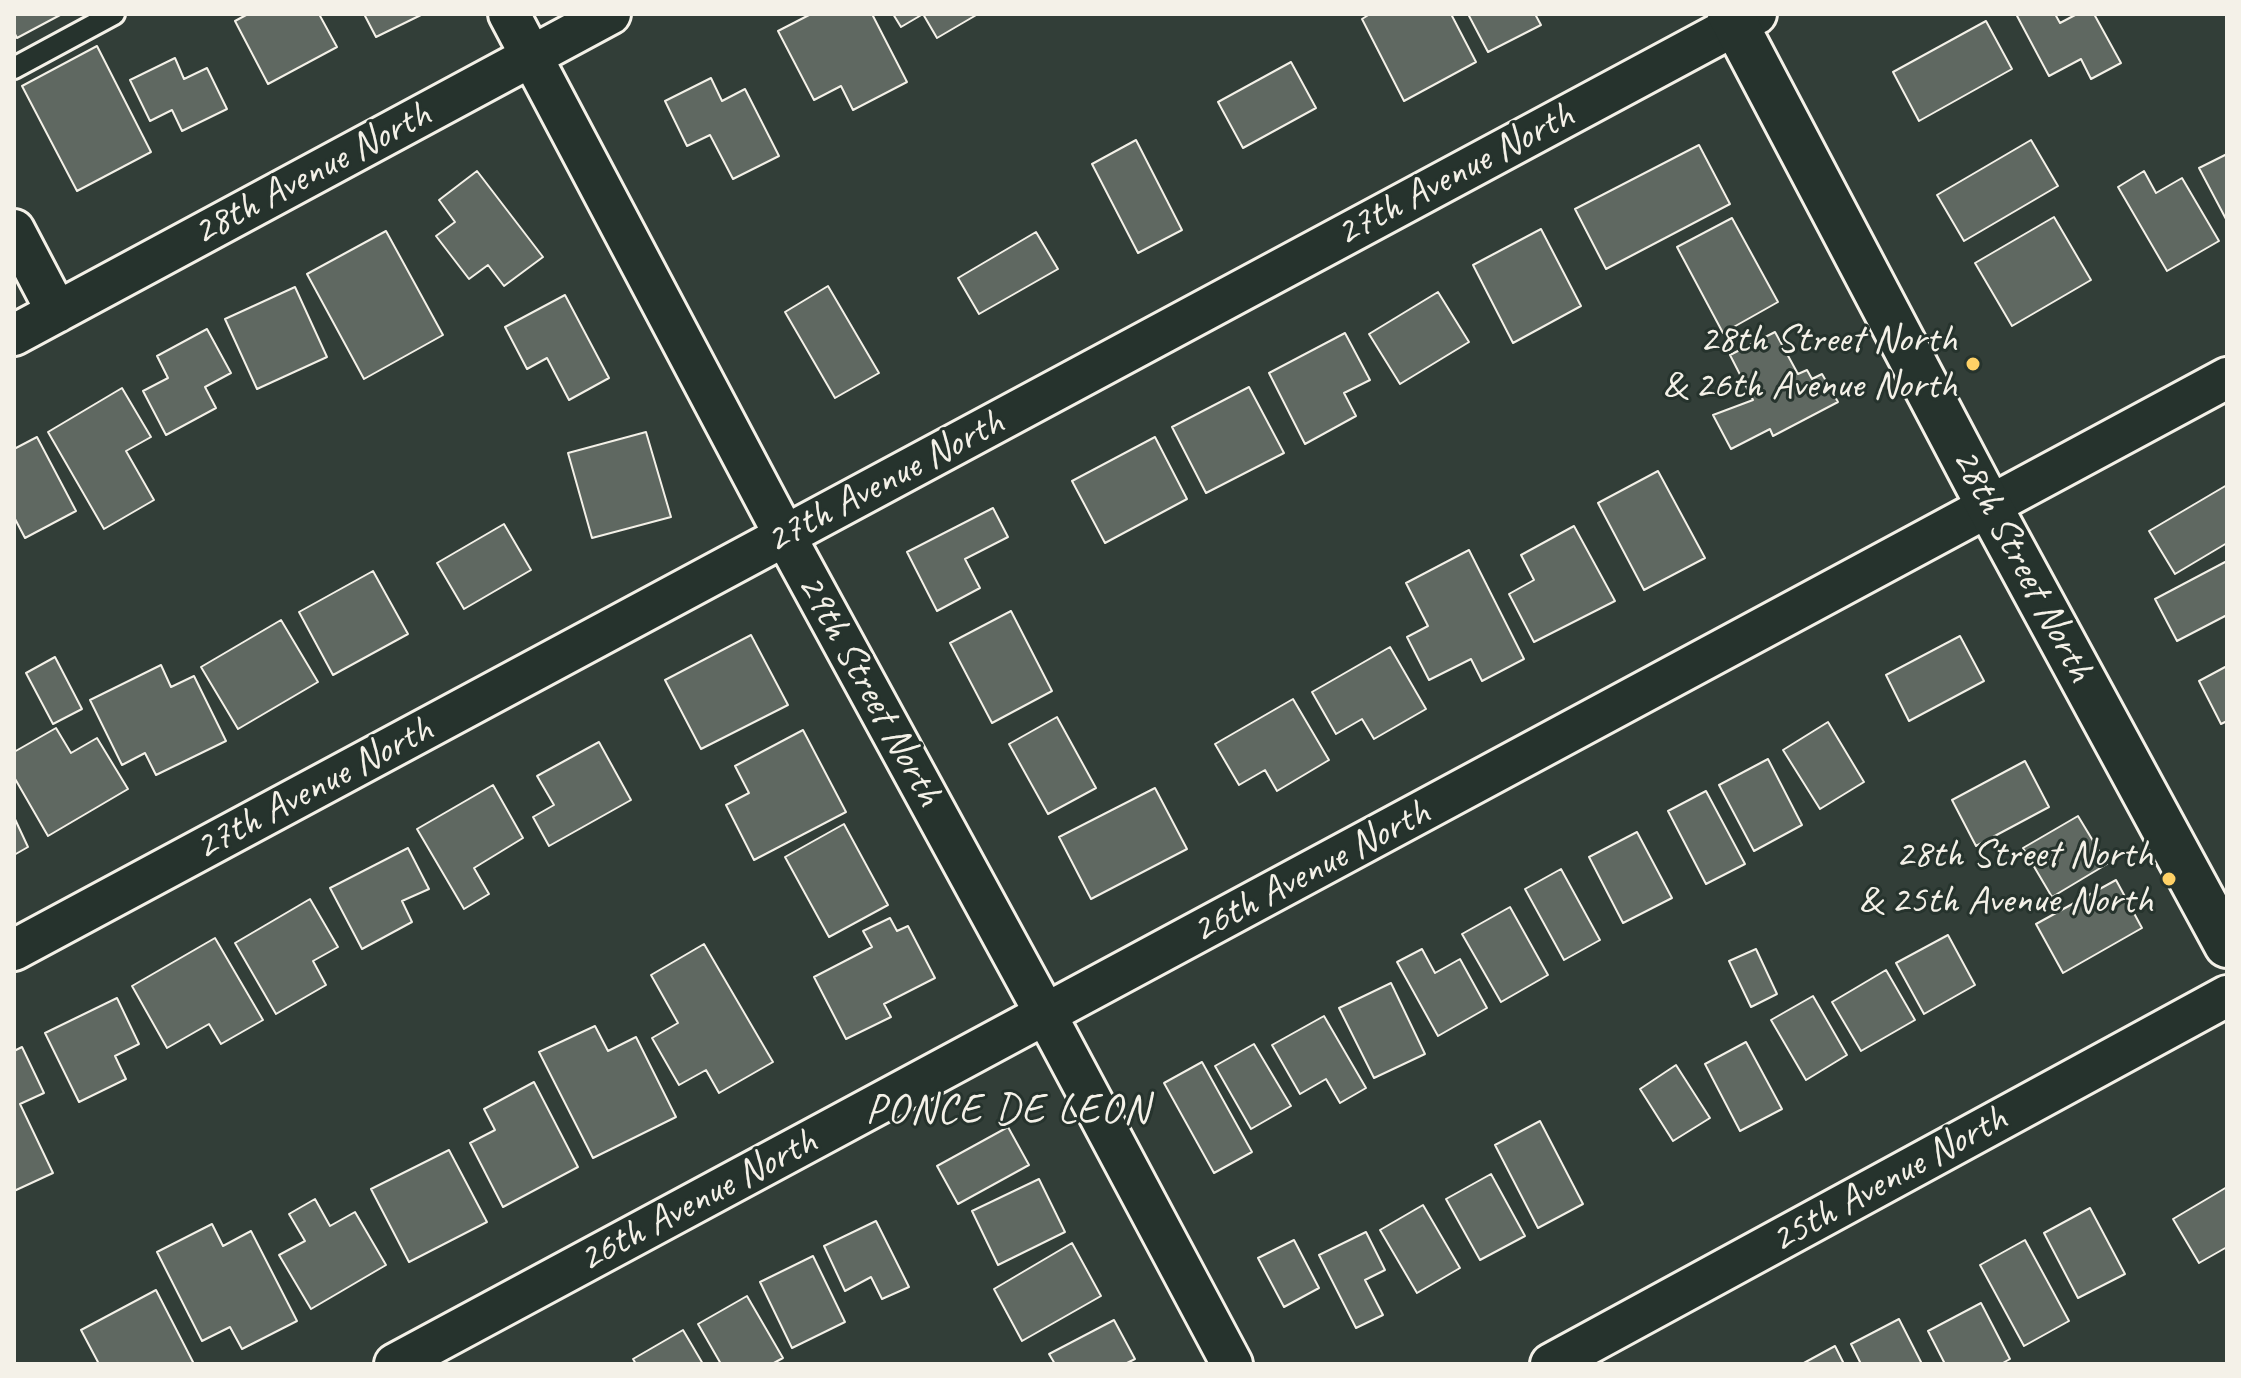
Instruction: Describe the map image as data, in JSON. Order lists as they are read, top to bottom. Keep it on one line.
{"streets":{"street":["28th Avenue North","27th Avenue North","28th Street North","29th Street North","26th Avenue North","25th Avenue North"]},"crossings":[["28th Avenue North","29th Street North"],["27th Avenue North","28th Street North"],["27th Avenue North","29th Street North"],["28th Street North","26th Avenue North"],["29th Street North","26th Avenue North"]],"districts":["PONCE DE LEON"],"places":["28th Street North & 26th Avenue North","28th Street North & 25th Avenue North"]}
